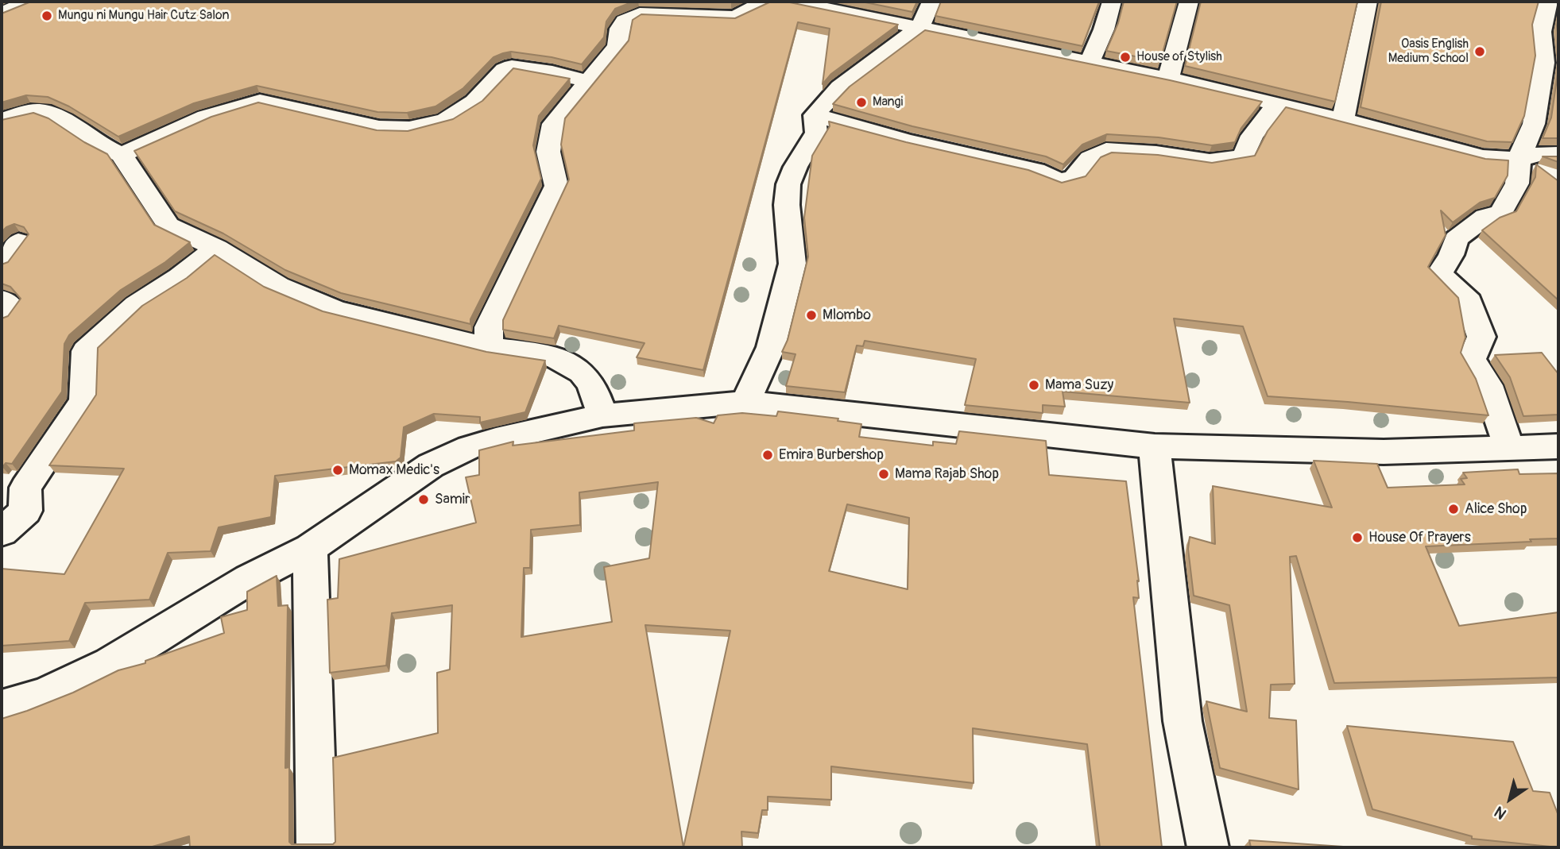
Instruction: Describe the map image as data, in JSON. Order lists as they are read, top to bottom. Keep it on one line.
{"places":["Mungu ni Mungu Hair Cutz Salon","Oasis English Medium School","House of Stylish","Mangi","Mlombo","Mama Suzy","Emira Burbershop","Momax Medic's","Mama Rajab Shop","Samir","Alice Shop","House Of Prayers"],"north":"bottom left"}
